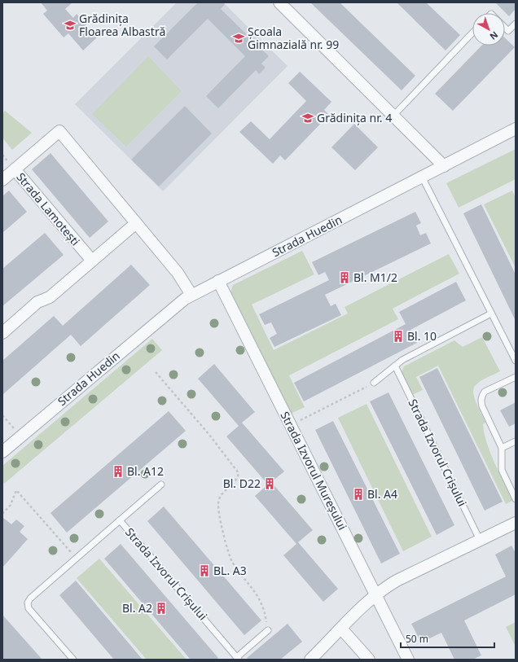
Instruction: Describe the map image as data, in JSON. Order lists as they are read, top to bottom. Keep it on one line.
{"streets":{"street":["Strada Lamotești","Strada Huedin","Strada Izvorul Mureșului"],"lane":["Strada Izvorul Crișului"]},"crossings":[["Strada Huedin","Strada Izvorul Mureșului"]],"places":{"school or university":["Grădinița Floarea Albastră","Școala Gimnazială nr. 99","Grădinița nr. 4"],"building":["Bl. M1/2","Bl. 10","Bl. A12","Bl. D22","Bl. A4","BL. A3","Bl. A2"]},"scale_bar":"50 m","north":"bottom right"}
